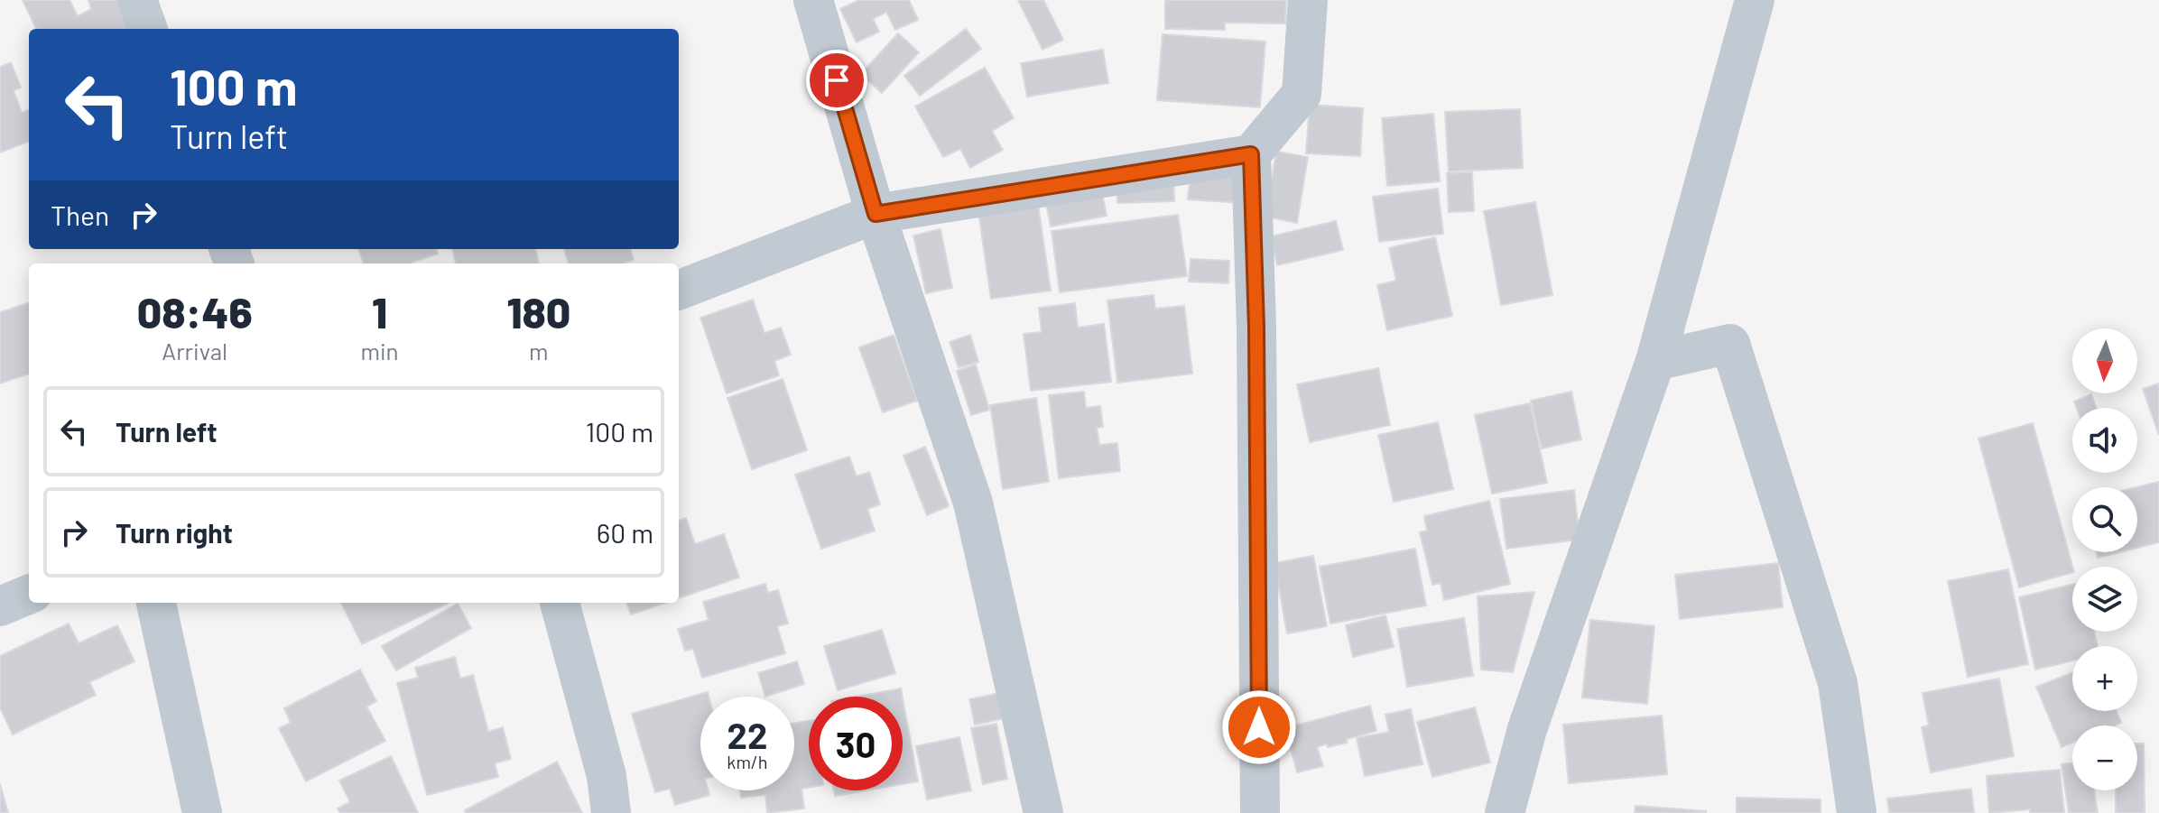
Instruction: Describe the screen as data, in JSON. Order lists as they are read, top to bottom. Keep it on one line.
{"north":"bottom","page":{"turn":["100 m","Turn left"],"then":"Then","eta":["08:46","Arrival","1","min","180","m"],"map_buttons":["+","−"],"list":[{"name":"Turn left","value":"100 m"},{"name":"Turn right","value":"60 m"}],"speed":"22 km/h","limit":"30"}}
